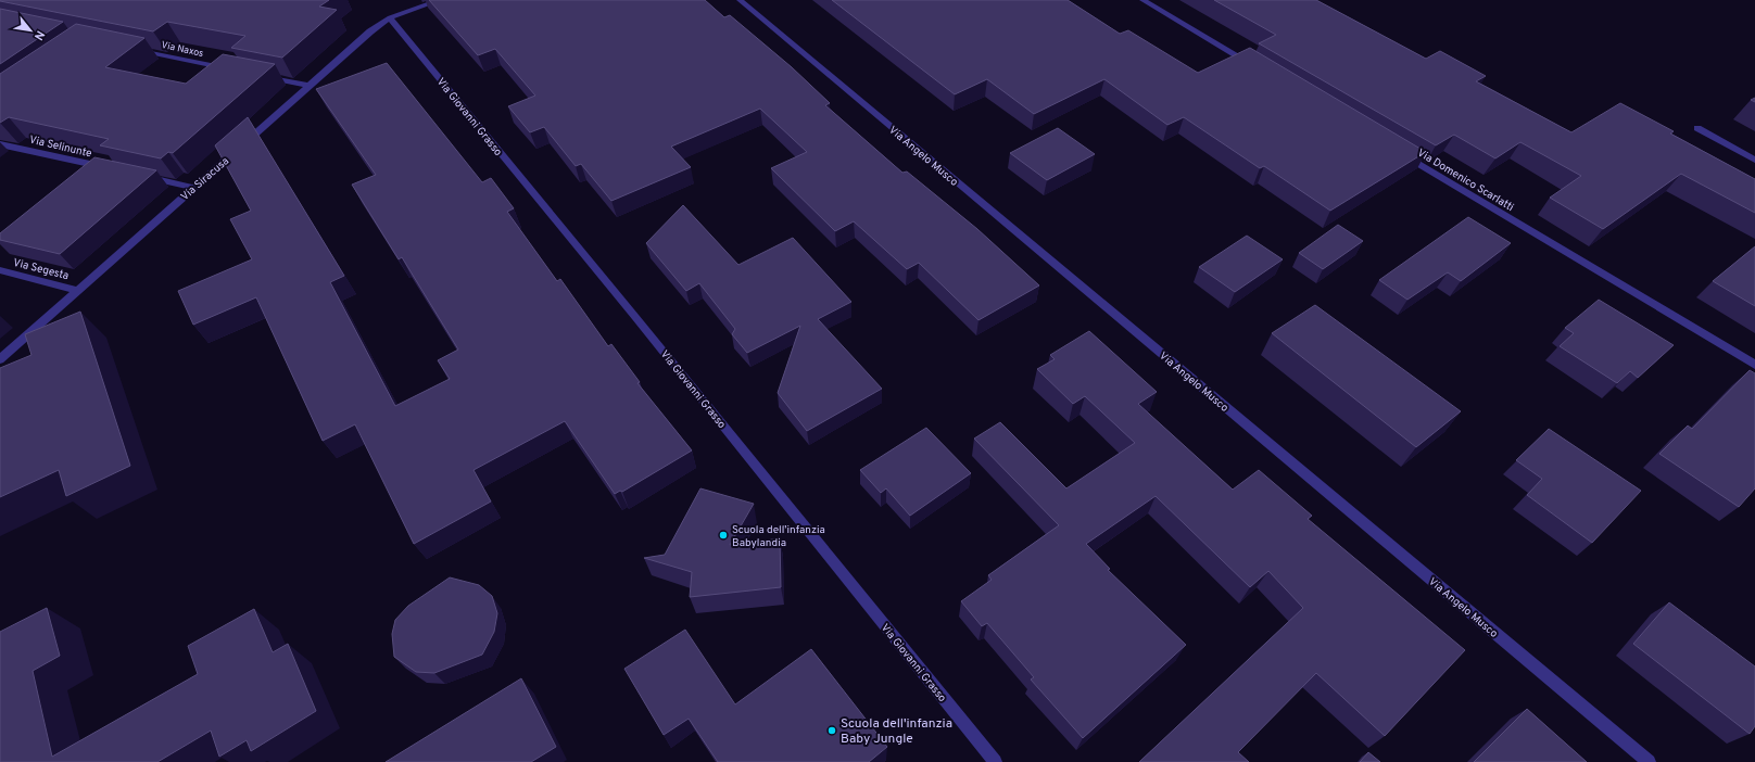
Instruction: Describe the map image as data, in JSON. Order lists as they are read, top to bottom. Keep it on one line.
{"streets":{"street":["Via Naxos","Via Giovanni Grasso","Via Selinunte","Via Angelo Musco","Via Siracusa","Via Domenico Scarlatti","Via Segesta"]},"crossings":[["Via Giovanni Grasso","Via Siracusa"],["Via Siracusa","Via Segesta"]],"places":["Scuola dell'infanzia Babylandia","Scuola dell'infanzia Baby Jungle"],"north":"bottom right"}
